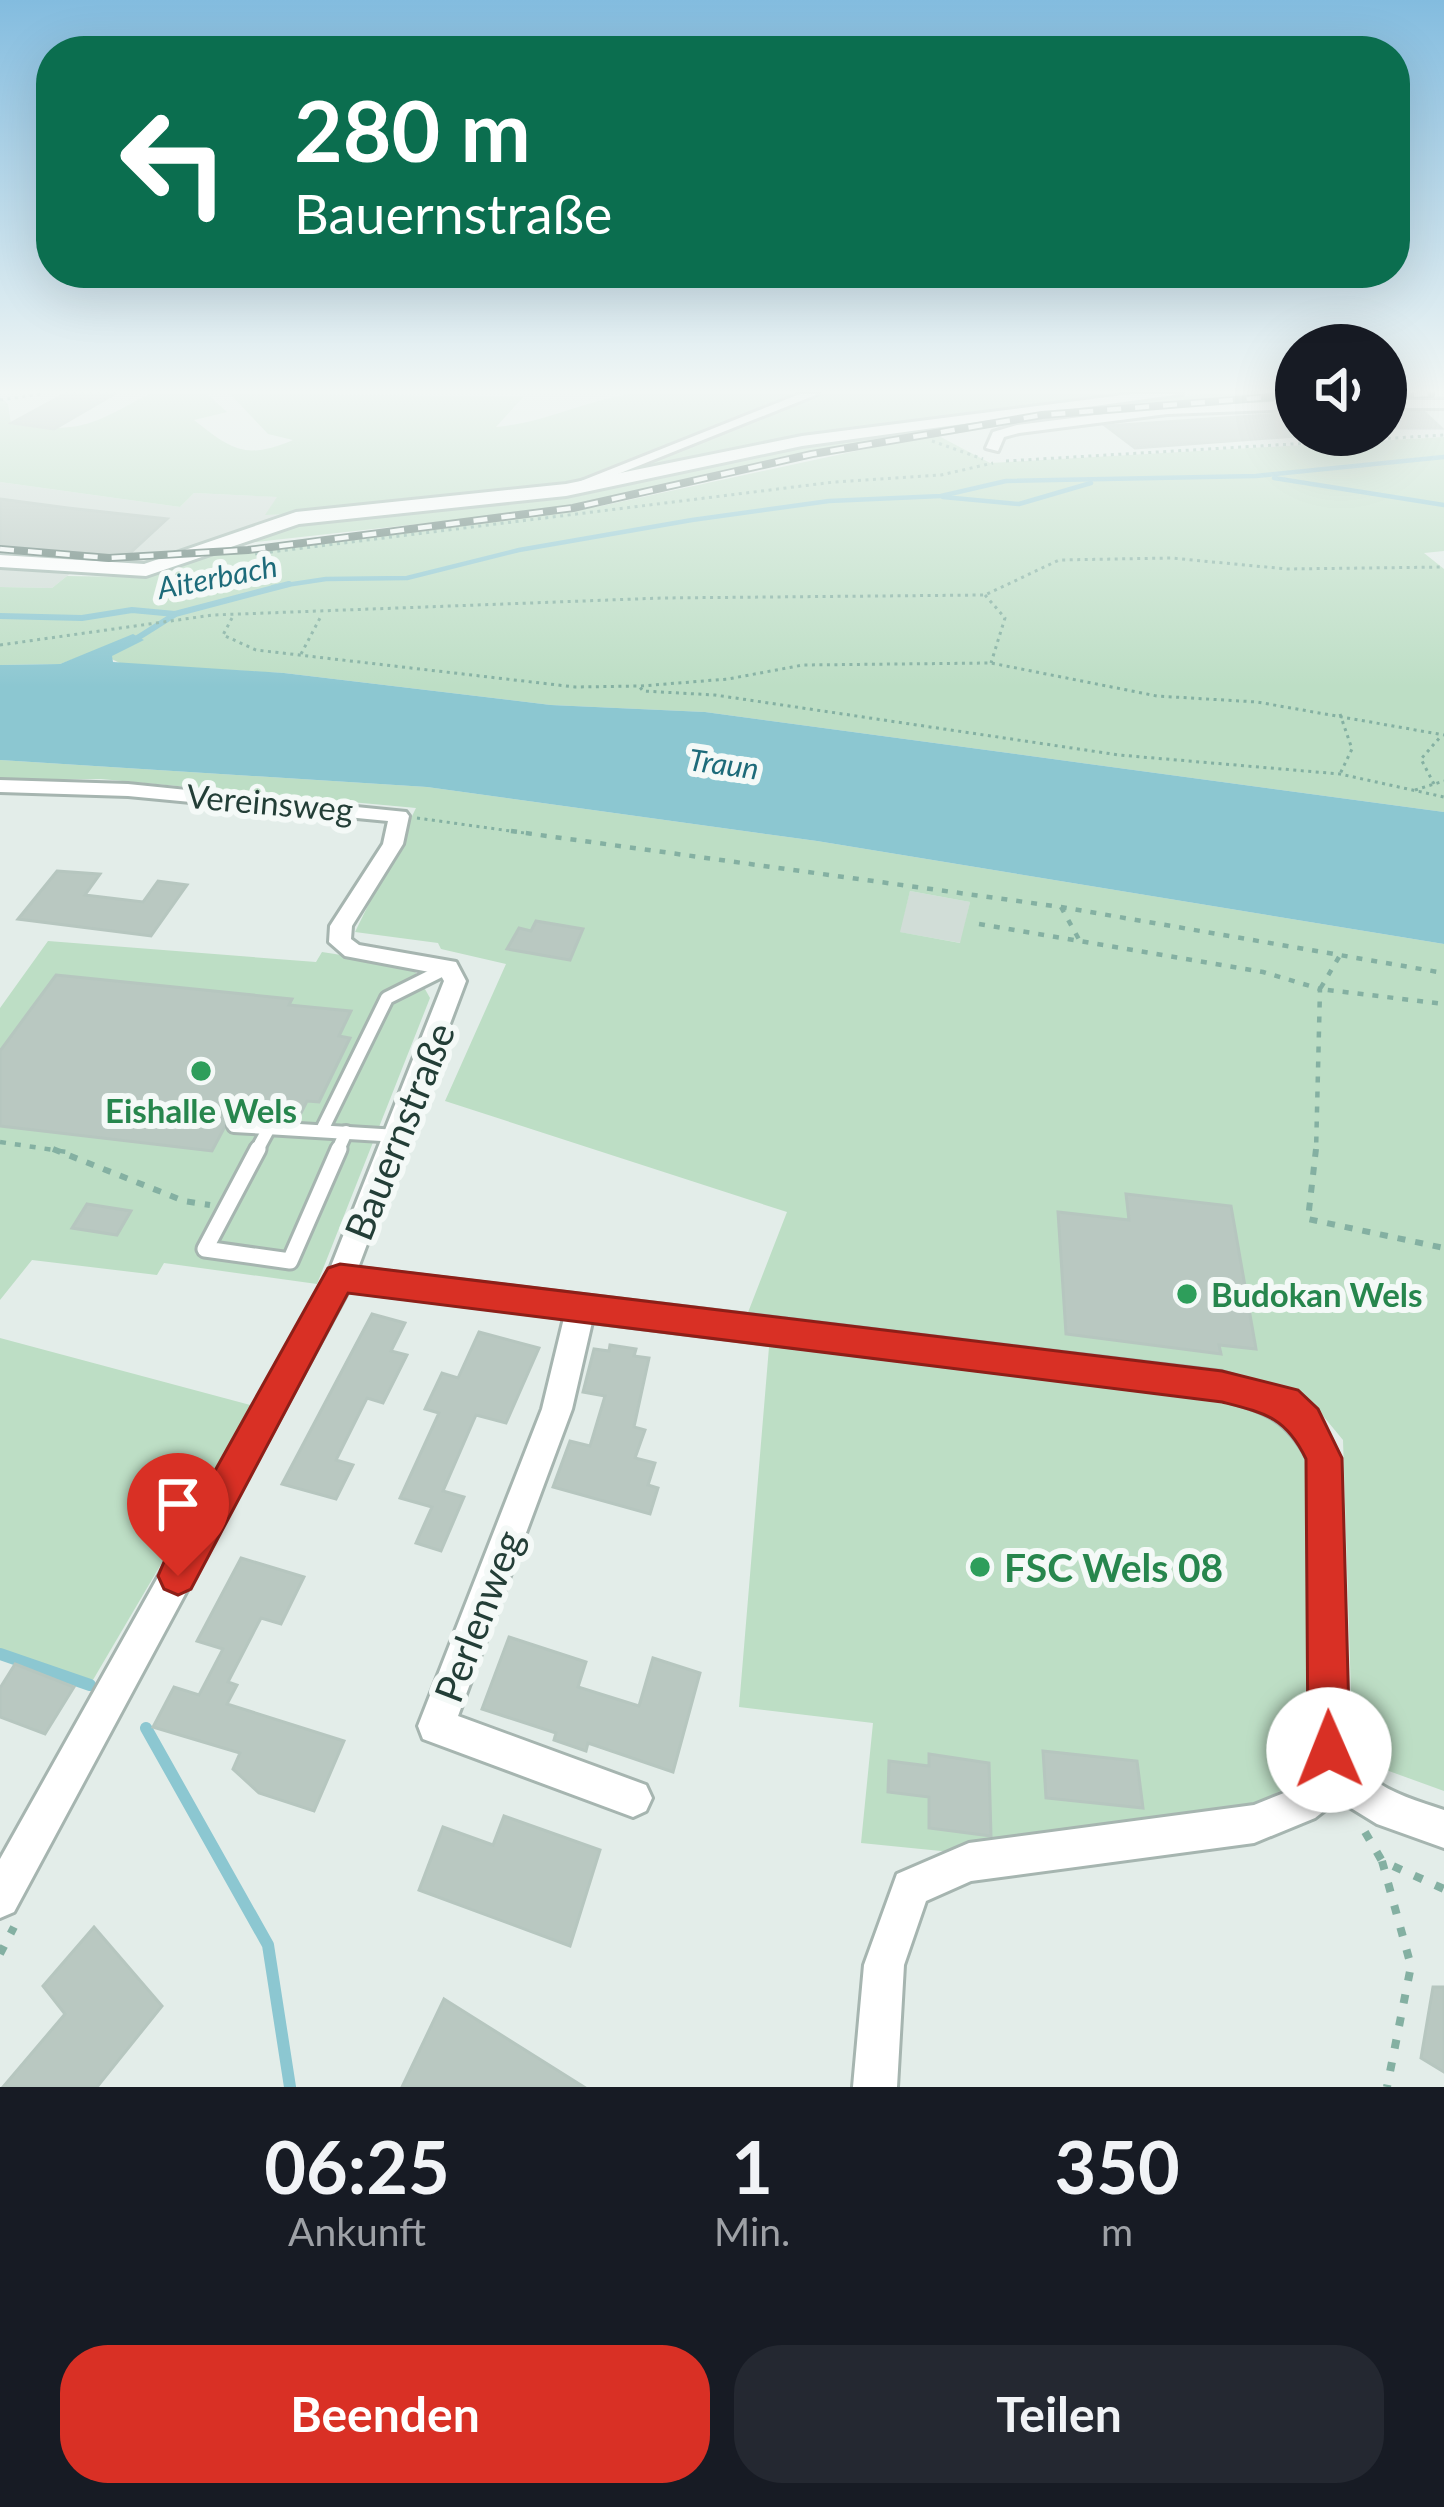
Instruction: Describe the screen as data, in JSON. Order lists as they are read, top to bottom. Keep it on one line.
{"streets":{"street":["Vereinsweg","Bauernstraße","Perlenweg"]},"crossings":[["Vereinsweg","Bauernstraße"]],"water":["Aiterbach","Traun"],"places":["Eishalle Wels","Budokan Wels","FSC Wels 08"],"page":{"turn":["280 m","Bauernstraße"],"eta":["06:25","Ankunft","1","Min.","350","m"],"buttons":["Beenden","Teilen"]}}
